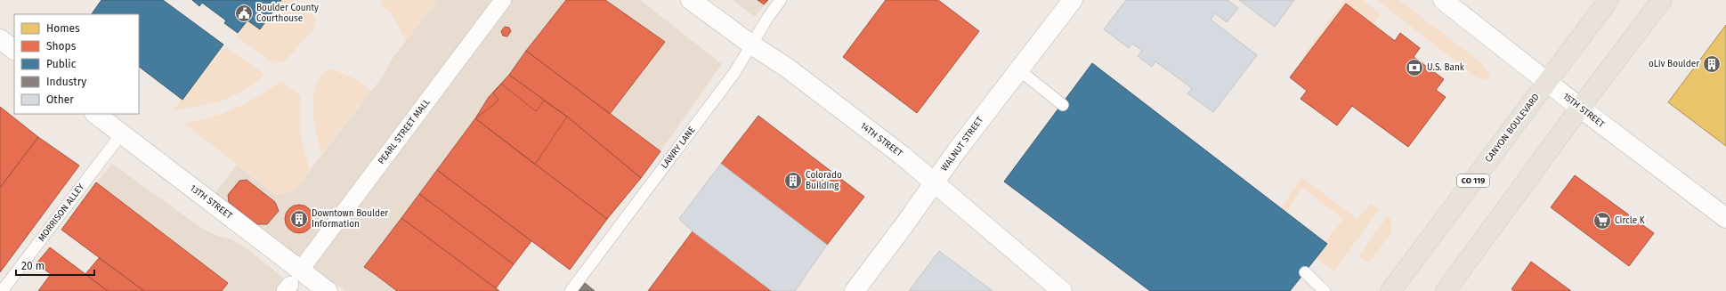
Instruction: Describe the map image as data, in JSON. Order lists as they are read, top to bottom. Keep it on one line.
{"streets":{"main road":["CANYON BOULEVARD","CO 119"],"street":["15TH STREET","PEARL STREET MALL","14TH STREET","WALNUT STREET","13TH STREET"],"lane":["LAWRY LANE","MORRISON ALLEY"]},"crossings":[["15TH STREET","CANYON BOULEVARD"],["14TH STREET","WALNUT STREET"],["14TH STREET","LAWRY LANE"],["13TH STREET","MORRISON ALLEY"]],"places":{"public building":["Boulder County Courthouse"],"building":["oLiv Boulder","Colorado Building","Downtown Boulder Information"],"bank":["U.S. Bank"],"supermarket":["Circle K"]},"legend":["Homes","Shops","Public","Industry","Other"],"scale_bar":"20 m"}
